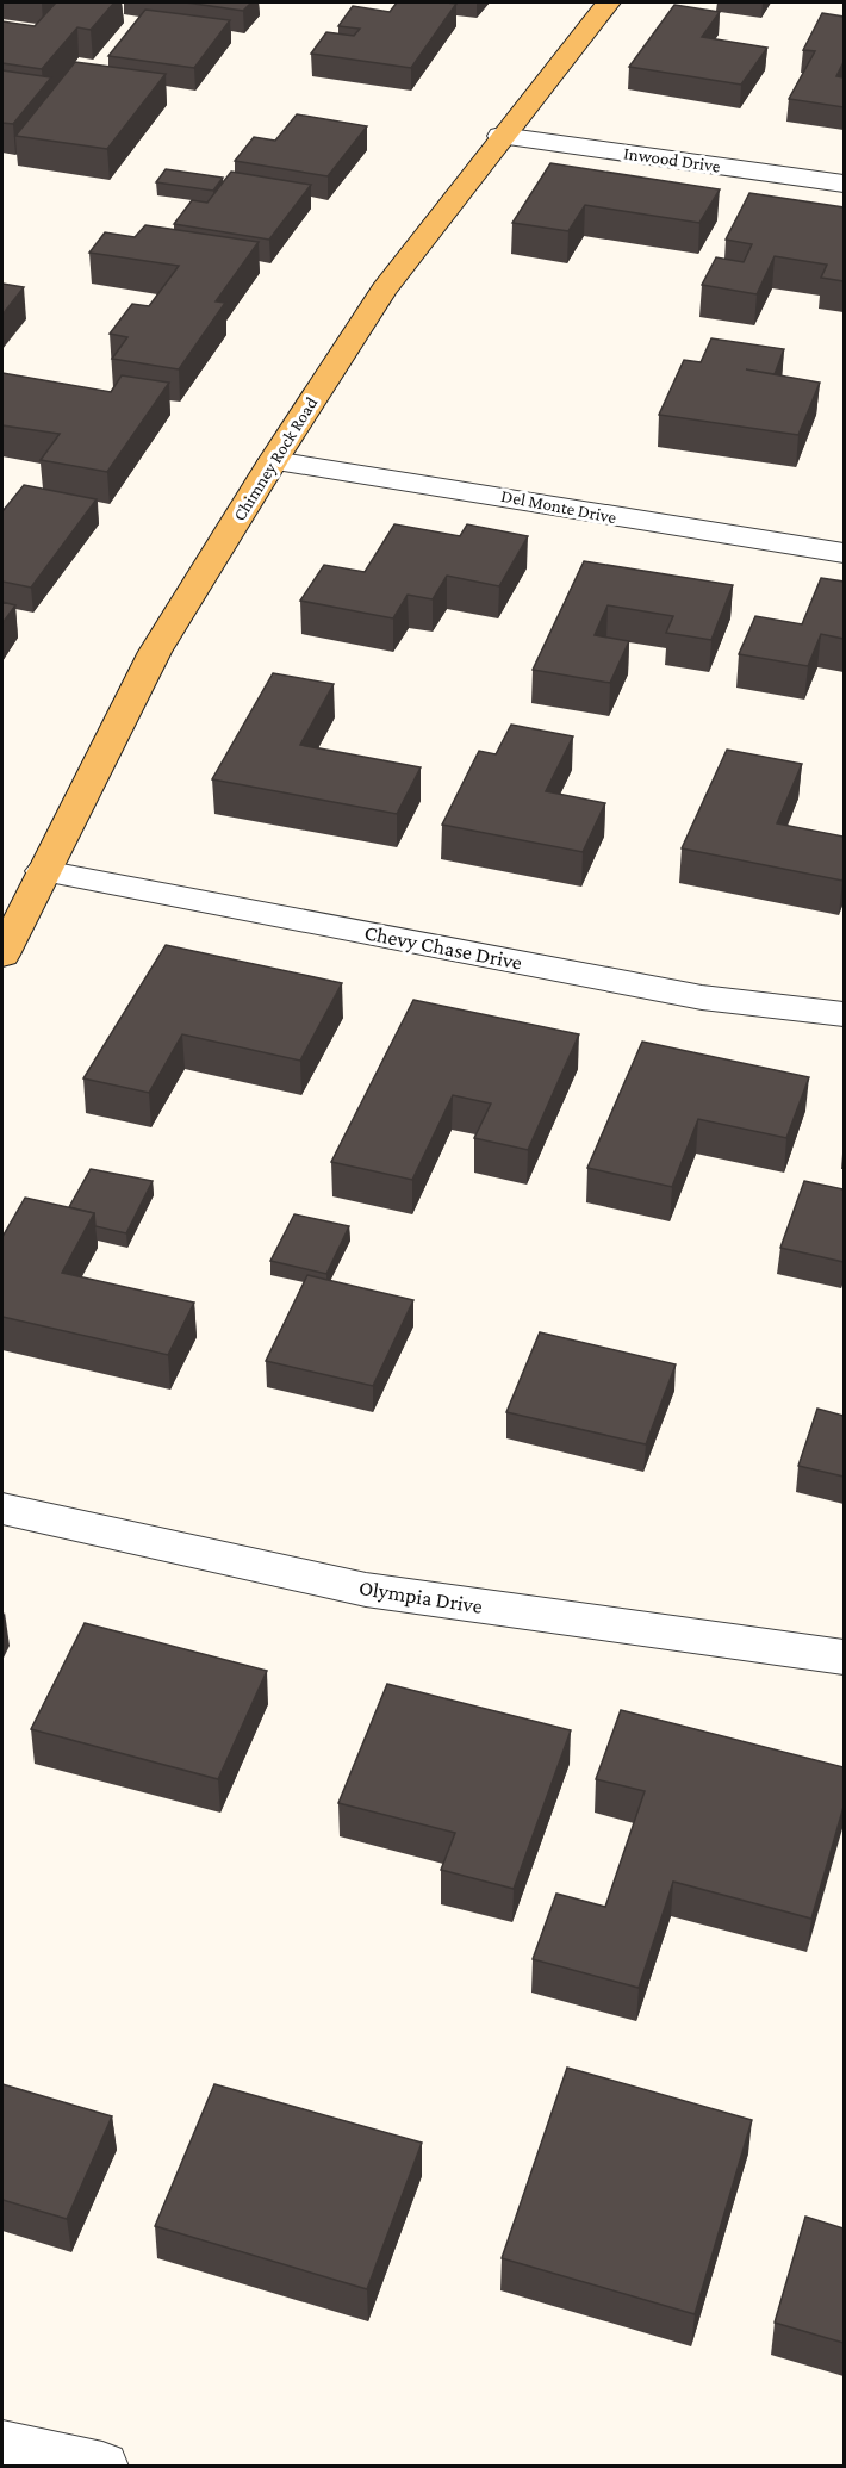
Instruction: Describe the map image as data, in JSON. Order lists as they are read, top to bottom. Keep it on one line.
{"streets":{"main road":["Chimney Rock Road"],"street":["Inwood Drive","Del Monte Drive","Chevy Chase Drive","Olympia Drive"]},"crossings":[["Inwood Drive","Chimney Rock Road"],["Chimney Rock Road","Del Monte Drive"],["Chimney Rock Road","Chevy Chase Drive"]]}
